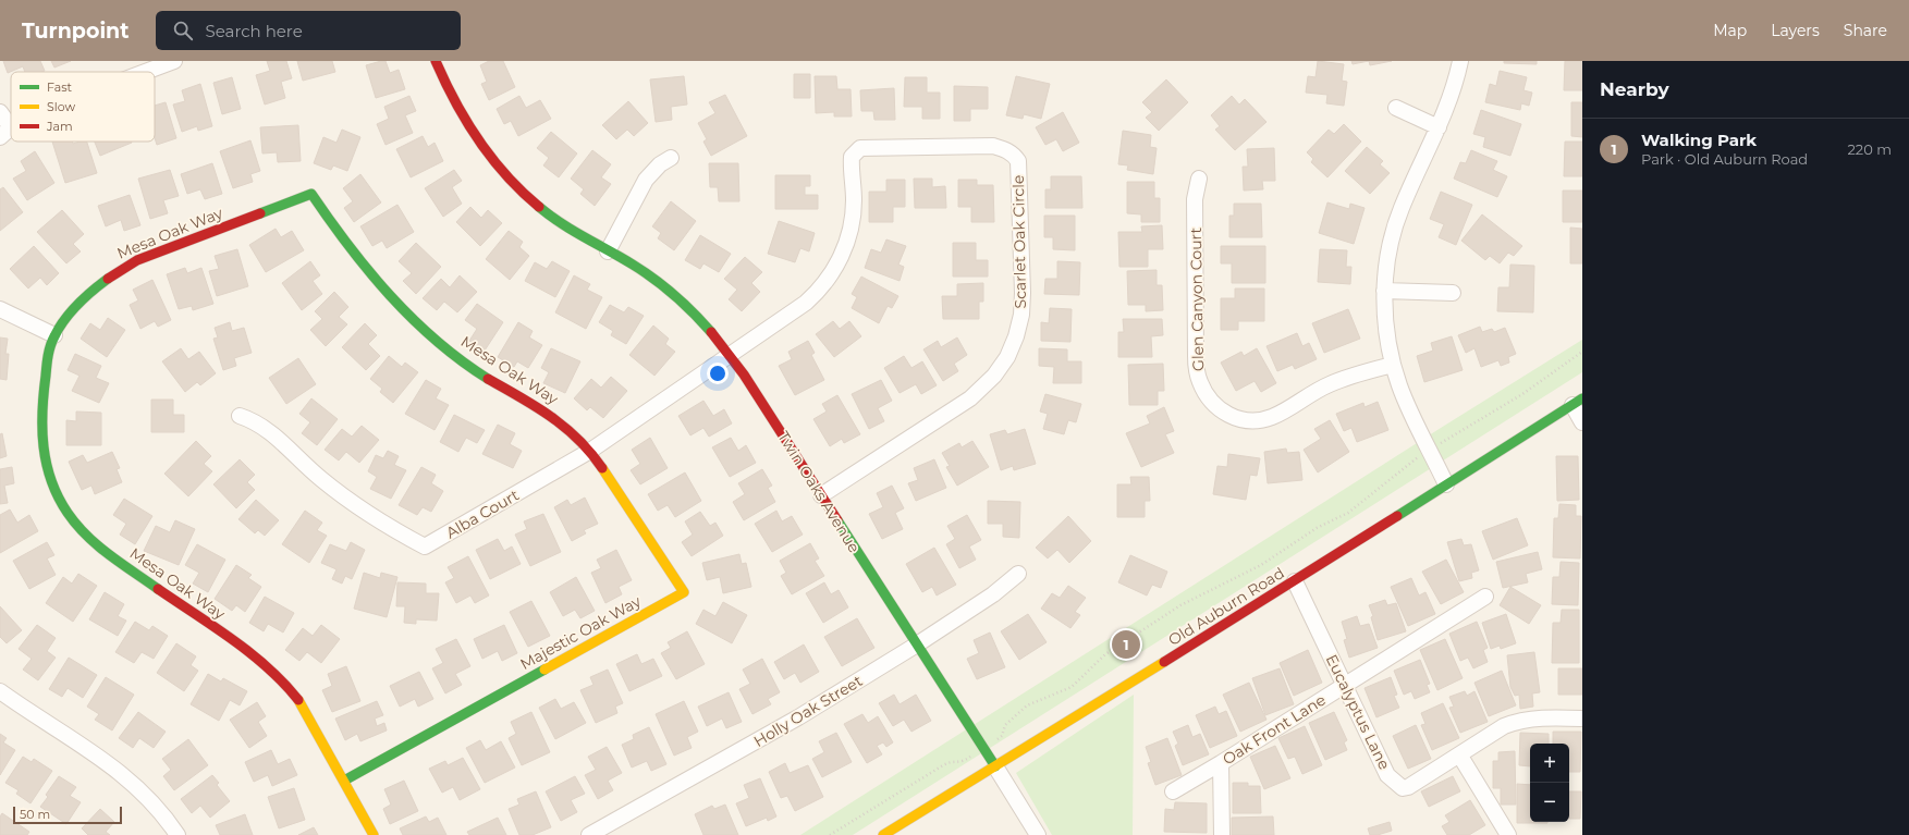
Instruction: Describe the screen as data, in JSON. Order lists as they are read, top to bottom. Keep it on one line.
{"streets":{"street":["Mesa Oak Way","Scarlet Oak Circle","Glen Canyon Court","Twin Oaks Avenue","Alba Court","Old Auburn Road","Majestic Oak Way","Holly Oak Street","Eucalyptus Lane","Oak Front Lane"]},"crossings":[["Mesa Oak Way","Alba Court"],["Mesa Oak Way","Majestic Oak Way"],["Scarlet Oak Circle","Twin Oaks Avenue"],["Scarlet Oak Circle","Alba Court"],["Twin Oaks Avenue","Alba Court"],["Twin Oaks Avenue","Old Auburn Road"],["Twin Oaks Avenue","Holly Oak Street"],["Alba Court","Majestic Oak Way"],["Old Auburn Road","Eucalyptus Lane"],["Eucalyptus Lane","Oak Front Lane"]],"legend":["Fast","Slow","Jam"],"scale_bar":"50 m","page":{"header":"Turnpoint","search":"Search here","nav":["Map","Layers","Share"],"heading":"Nearby","list":[{"mark":"1","name":"Walking Park","note":"Park · Old Auburn Road","value":"220 m"}],"pins":"1","map_buttons":["+","−"],"scale":"50 m"}}
